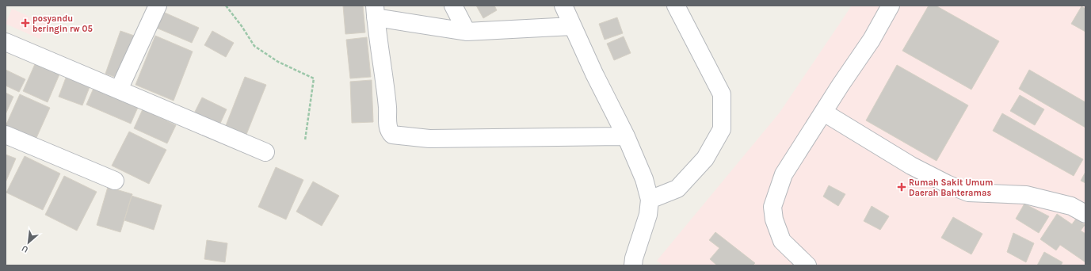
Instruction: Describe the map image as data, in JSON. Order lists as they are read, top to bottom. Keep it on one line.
{"places":{"health":["posyandu beringin rw 05","Rumah Sakit Umum Daerah Bahteramas"]},"north":"bottom left"}
